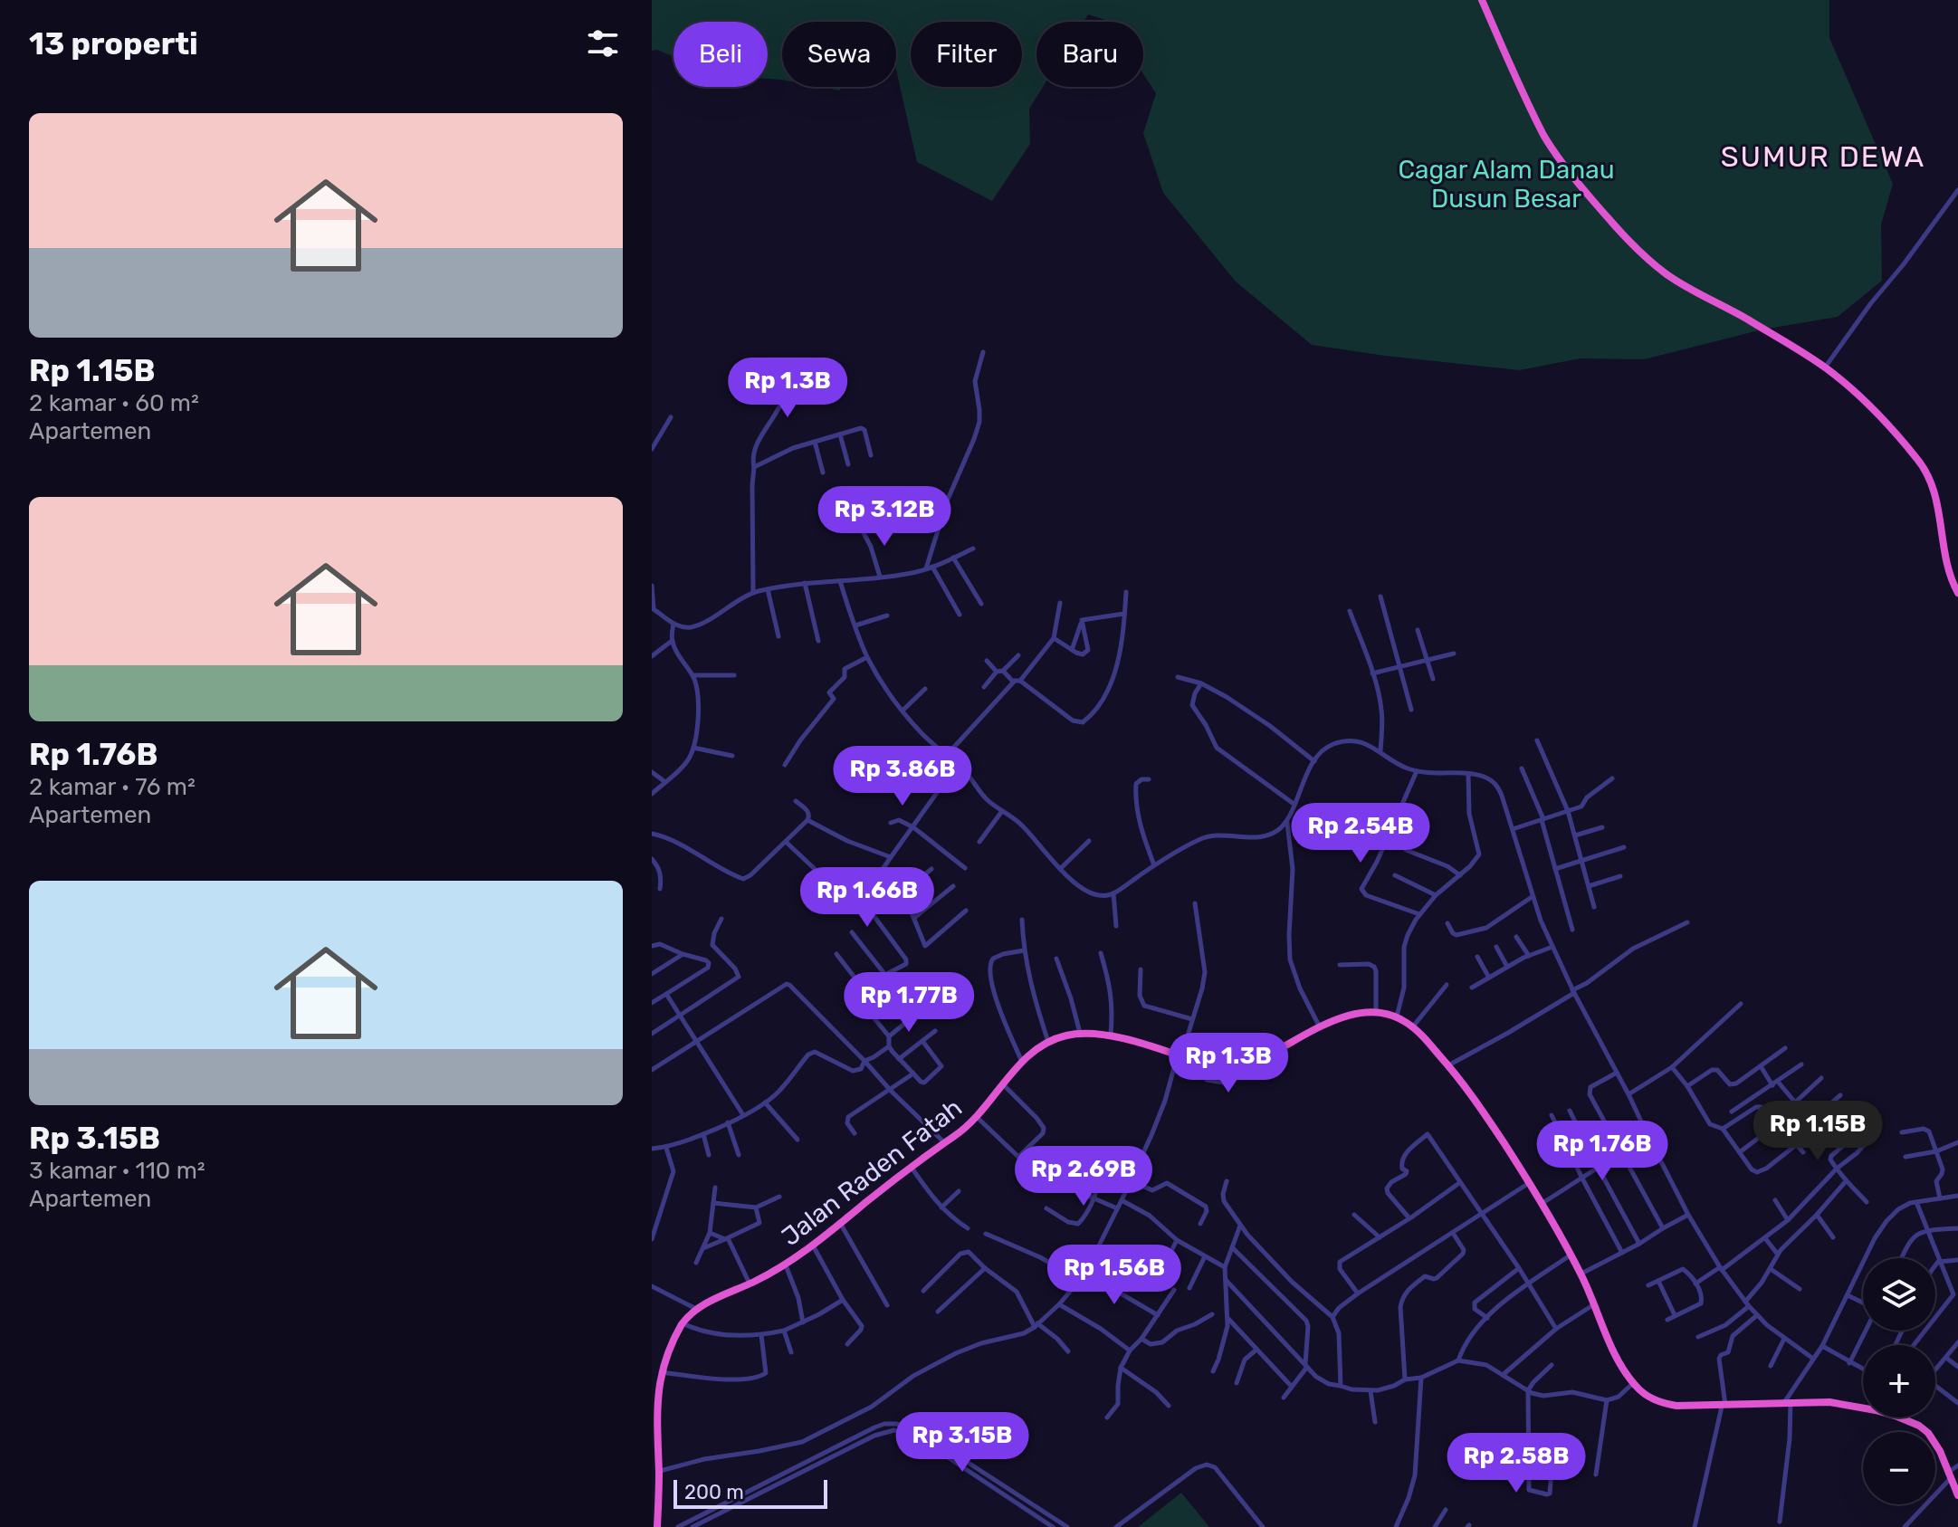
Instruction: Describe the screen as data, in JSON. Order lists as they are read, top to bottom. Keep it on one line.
{"streets":{"highway":["Jalan Raden Fatah"]},"districts":["SUMUR DEWA"],"parks":["Cagar Alam Danau Dusun Besar"],"scale_bar":"200 m","page":{"heading":"13 properti","chip":["Beli","Sewa","Filter","Baru"],"list":[{"name":"Rp 1.15B","note":"2 kamar · 60 m² · Apartemen"},{"name":"Rp 1.76B","note":"2 kamar · 76 m² · Apartemen"},{"name":"Rp 3.15B","note":"3 kamar · 110 m² · Apartemen"}],"price":["Rp 1.3B","Rp 3.12B","Rp 3.86B","Rp 2.54B","Rp 1.66B","Rp 1.77B","Rp 1.3B","Rp 1.15B","Rp 1.76B","Rp 2.69B","Rp 1.56B","Rp 3.15B","Rp 2.58B"],"map_buttons":["+","−"],"scale":"200 m"}}
